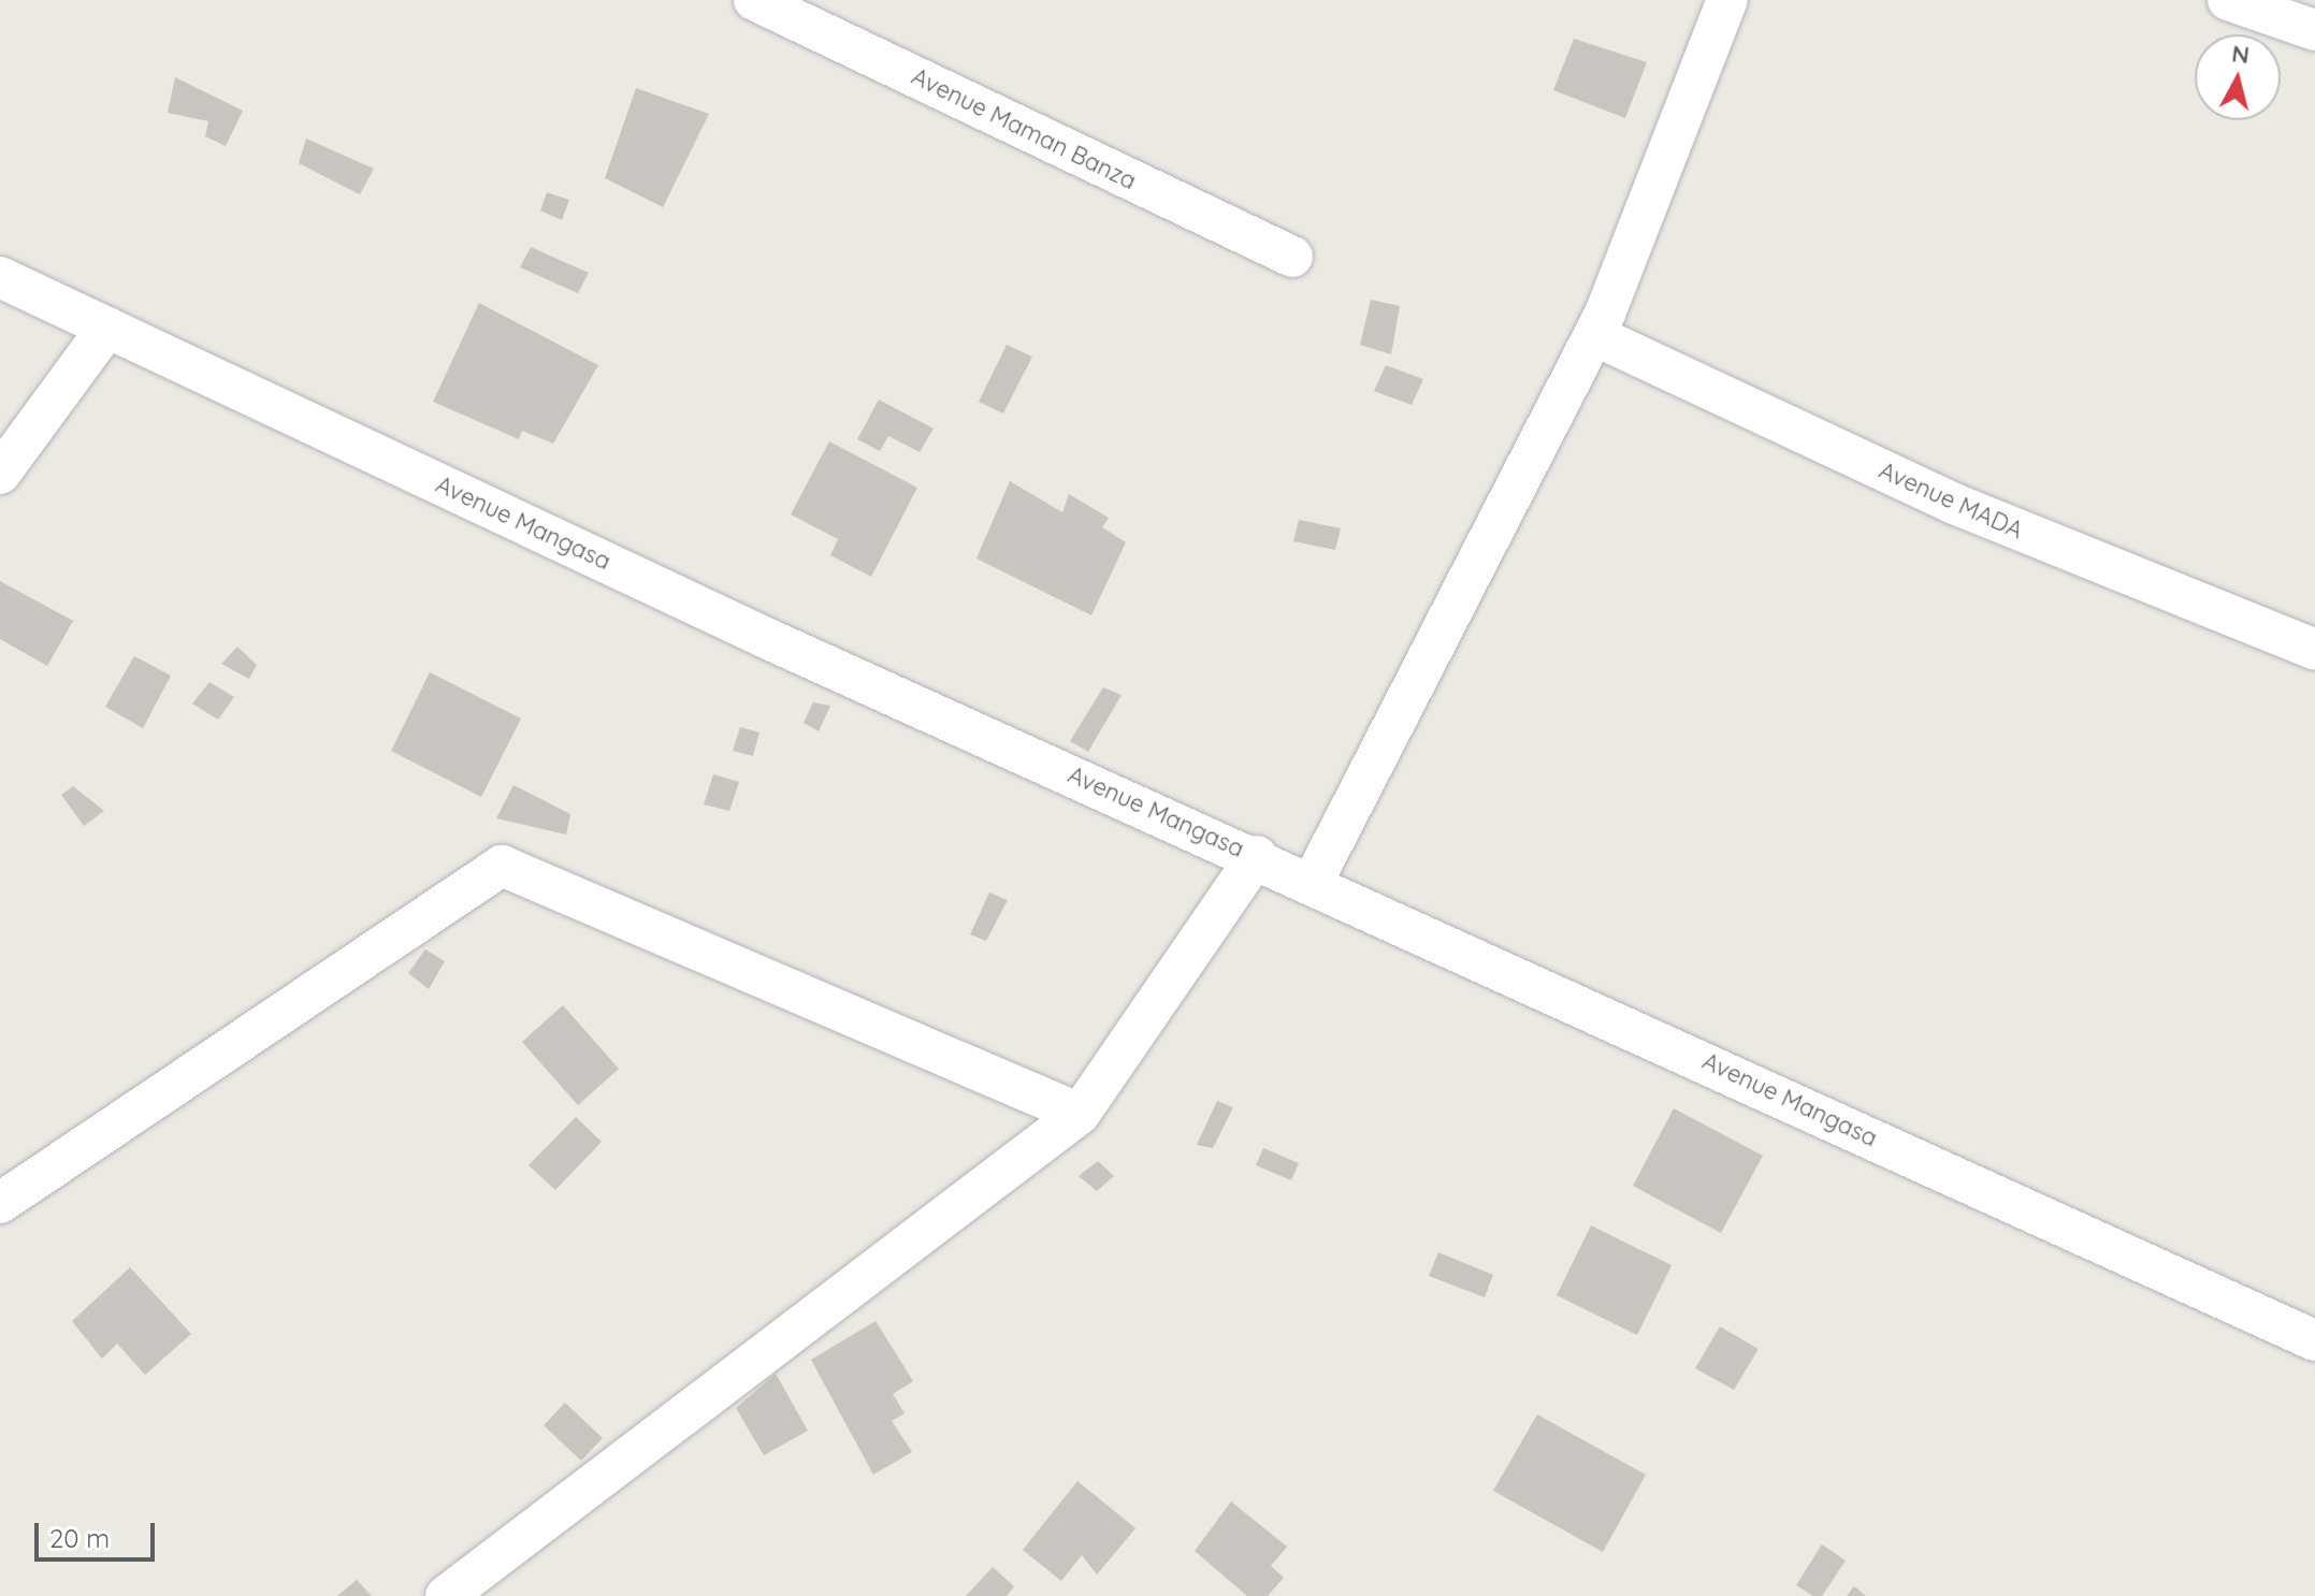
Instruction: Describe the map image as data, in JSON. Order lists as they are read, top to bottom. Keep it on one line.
{"streets":{"street":["Avenue Maman Banza","Avenue MADA","Avenue Mangasa"]},"scale_bar":"20 m","north":"top"}
